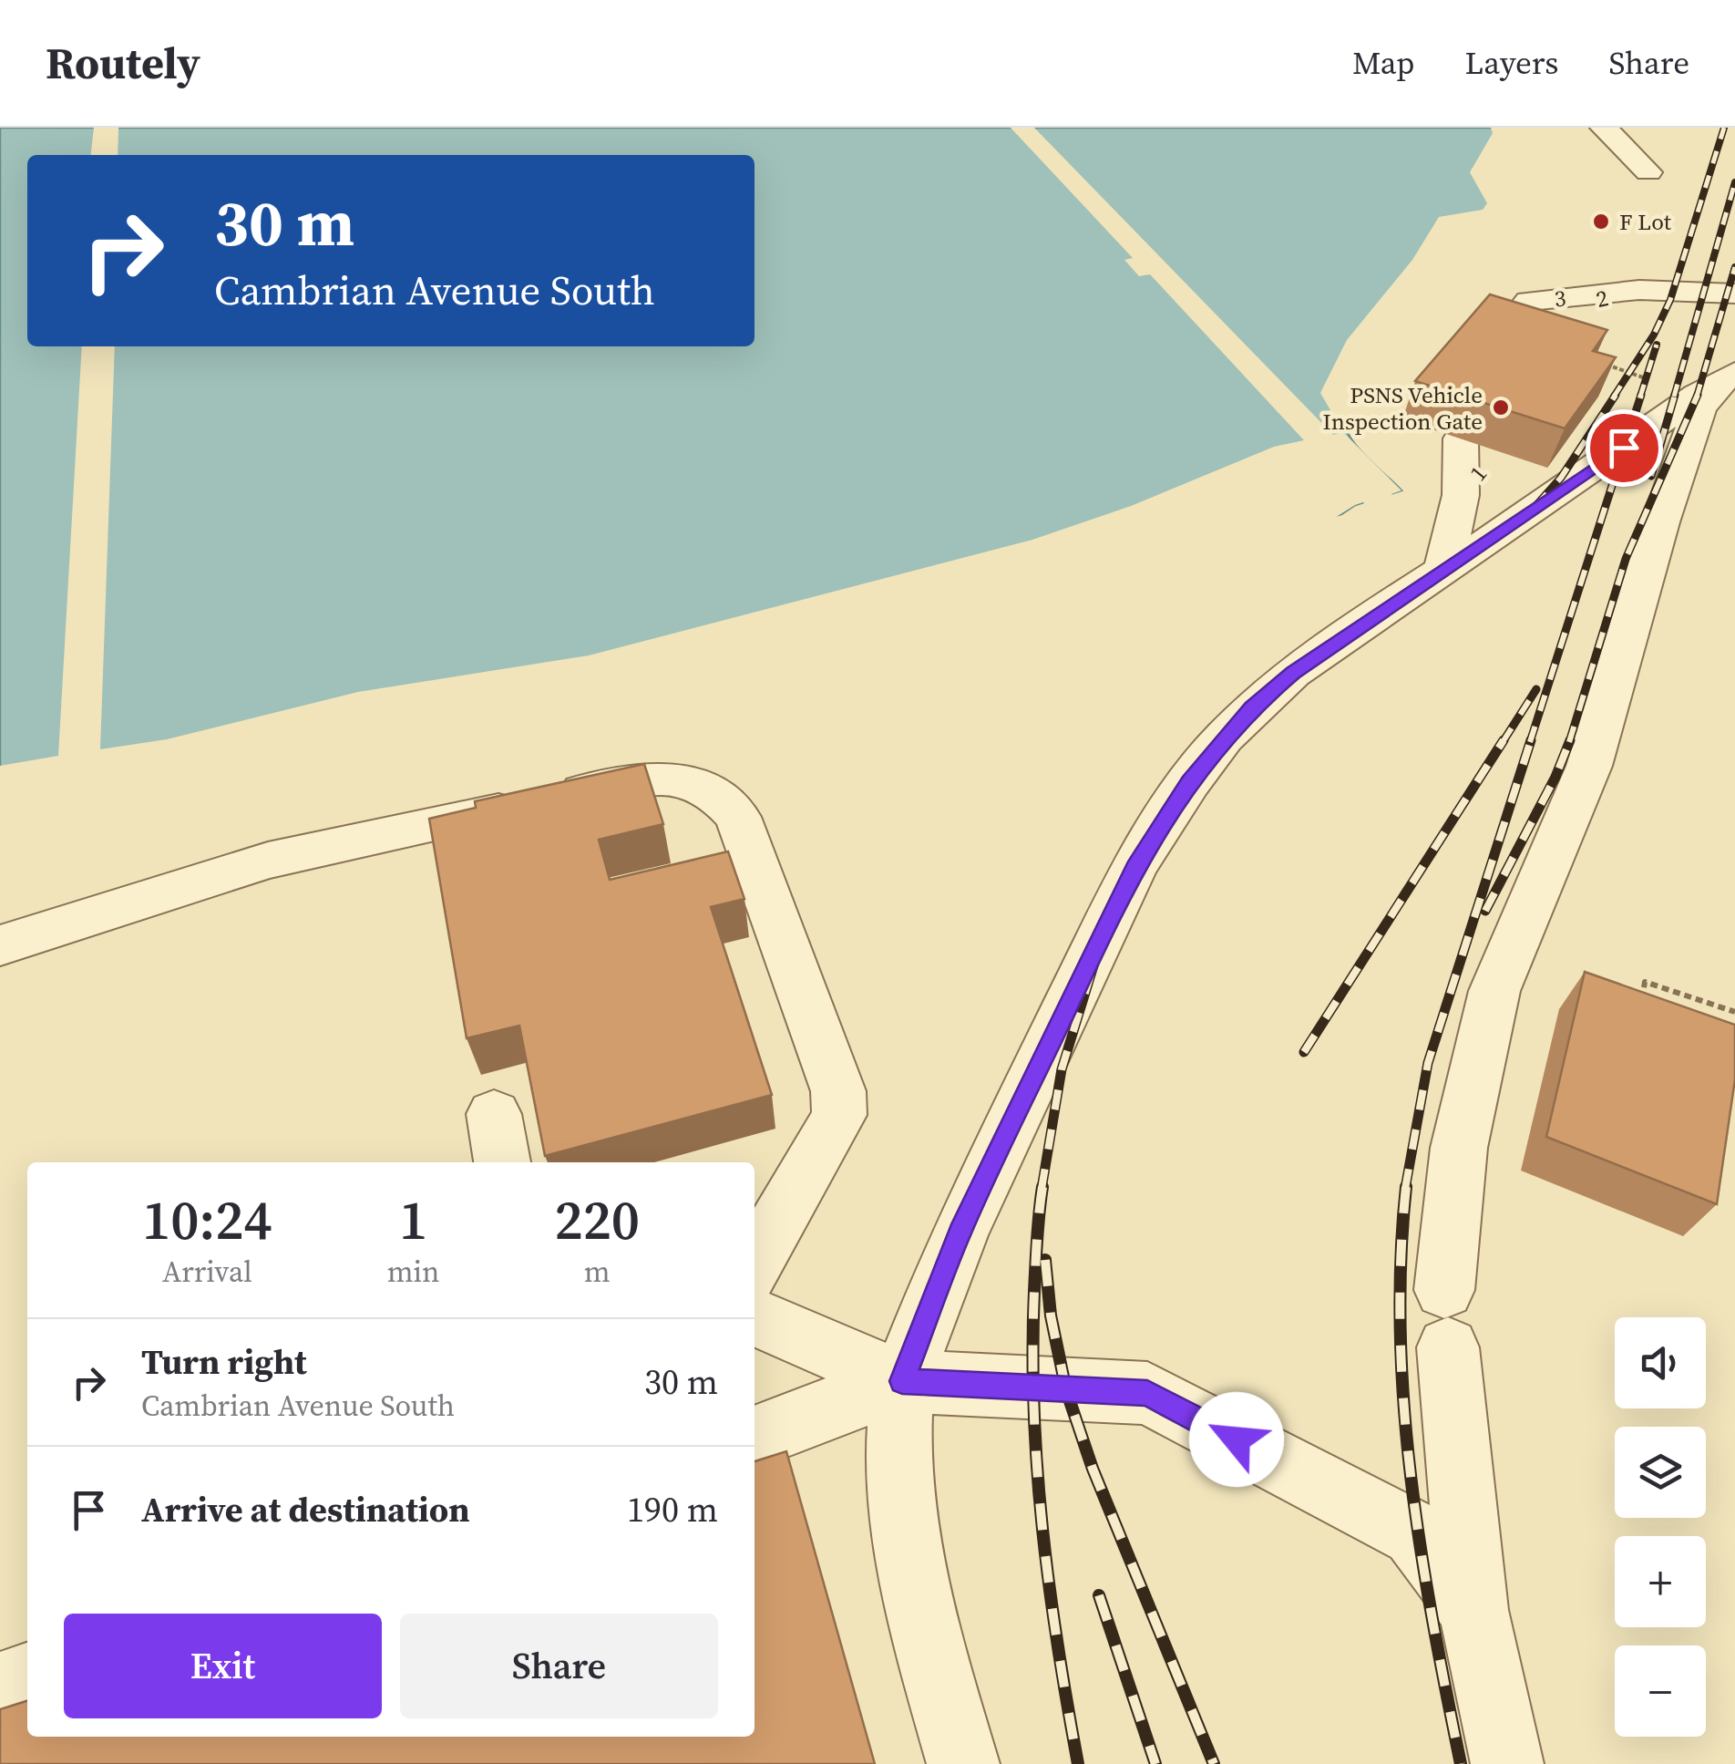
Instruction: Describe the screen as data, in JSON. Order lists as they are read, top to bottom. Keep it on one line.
{"streets":{"street":["3","1"]},"places":["F Lot","PSNS Vehicle Inspection Gate"],"page":{"header":"Routely","nav":["Map","Layers","Share"],"turn":["30 m","Cambrian Avenue South"],"eta":["10:24","Arrival","1","min","220","m"],"map_buttons":["+","−"],"list":[{"name":"Turn right","note":"Cambrian Avenue South","value":"30 m"},{"name":"Arrive at destination","value":"190 m"}],"buttons":["Exit","Share"]}}
